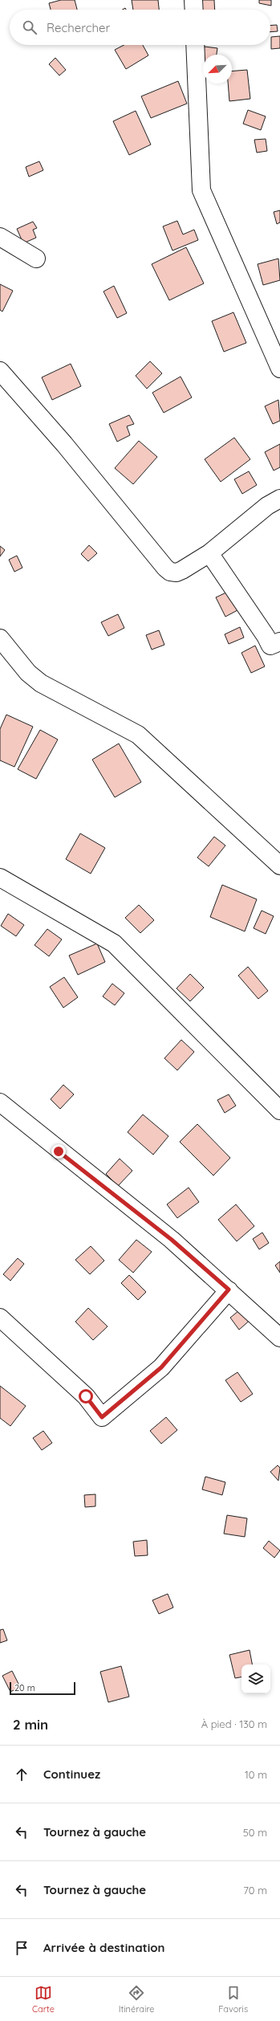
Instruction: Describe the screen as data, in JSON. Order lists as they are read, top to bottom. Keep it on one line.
{"scale_bar":"20 m","north":"bottom left","page":{"search":"Rechercher","scale":"20 m","heading":["2 min","À pied · 130 m"],"list":[["Continuez","10 m"],["Tournez à gauche","50 m"],["Tournez à gauche","70 m"],"Arrivée à destination"],"nav":["Carte","Itinéraire","Favoris"]}}
